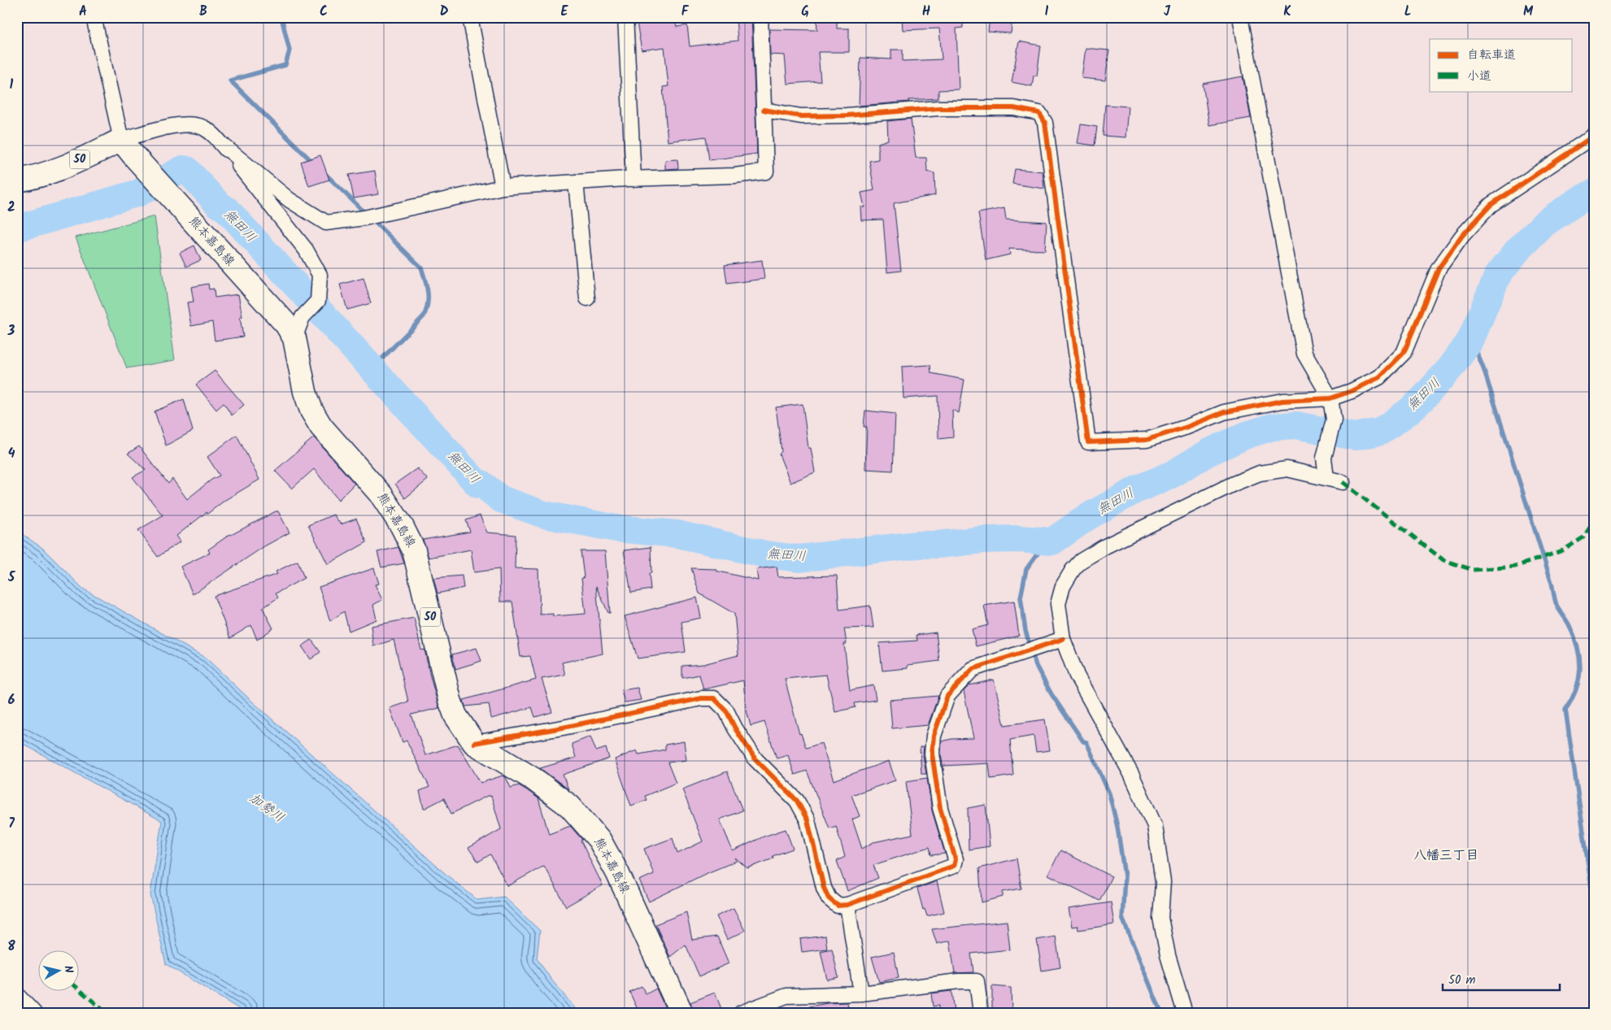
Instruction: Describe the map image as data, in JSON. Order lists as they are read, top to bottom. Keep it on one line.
{"streets":{"main road":["50","熊本嘉島線"]},"crossings":[["50","熊本嘉島線"]],"districts":["八幡三丁目"],"water":["無田川","加勢川"],"legend":["自転車道","小道"],"scale_bar":"50 m","north":"right","grid":{"columns":["A","B","C","D","E","F","G","H","I","J","K","L","M"],"rows":["1","2","3","4","5","6","7","8"]}}
